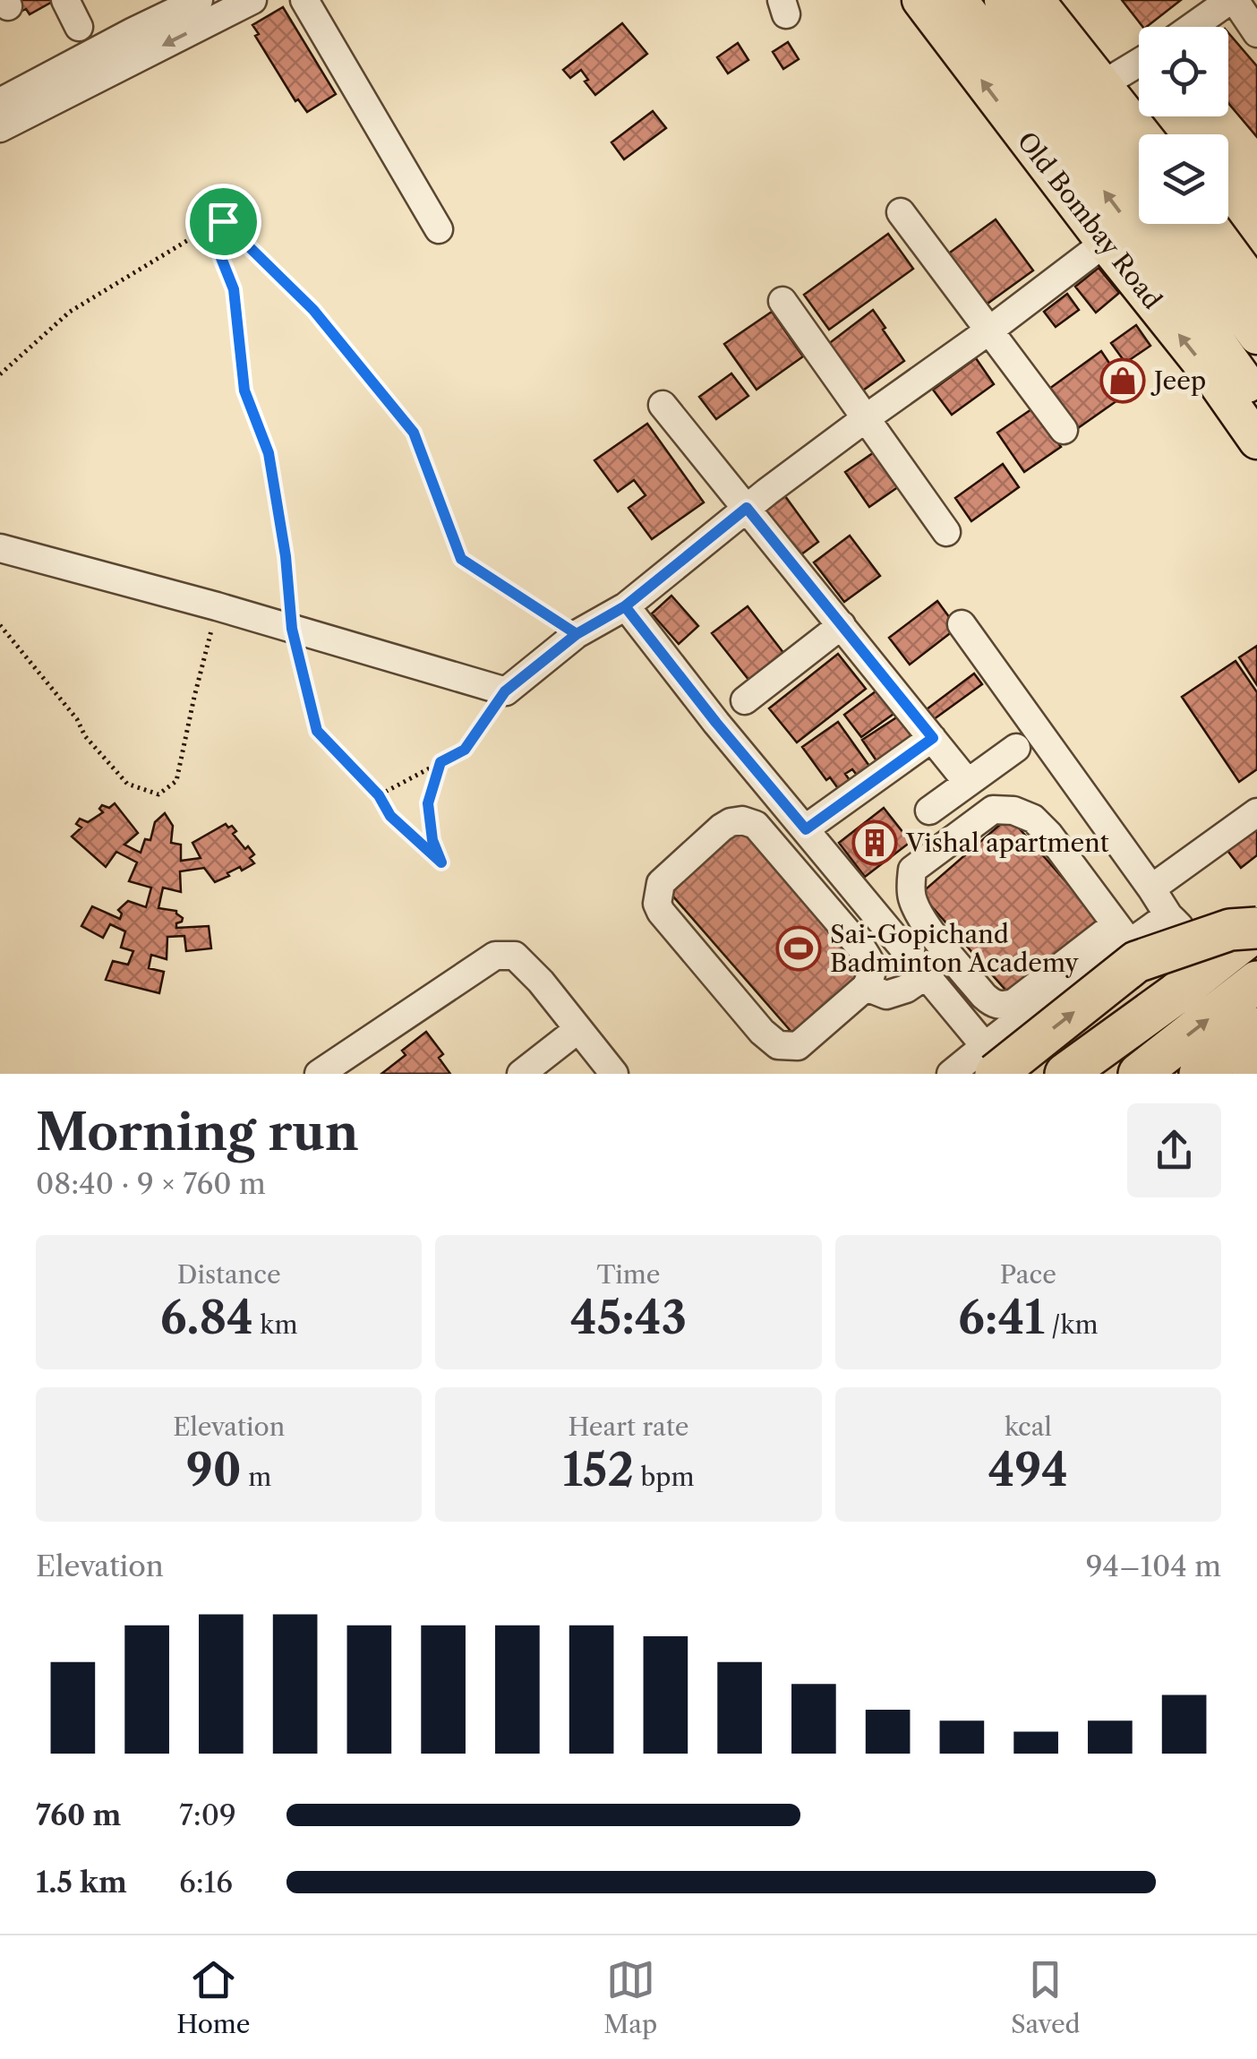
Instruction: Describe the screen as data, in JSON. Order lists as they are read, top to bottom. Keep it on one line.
{"streets":{"main road":["Old Bombay Road"]},"places":{"shop":["Jeep"],"building":["Vishal apartment"],"sports":["Sai-Gopichand Badminton Academy"]},"page":{"heading":["Morning run","08:40 · 9 × 760 m"],"stats":[["Distance","6.84 km"],["Time","45:43"],["Pace","6:41 /km"],["Elevation","90 m"],["Heart rate","152 bpm"],["kcal","494"]],"chart":["Elevation","94–104 m"],"list":[{"name":"760 m","note":"7:09"},{"name":"1.5 km","note":"6:16"}],"tabs":["Home","Map","Saved"]}}
